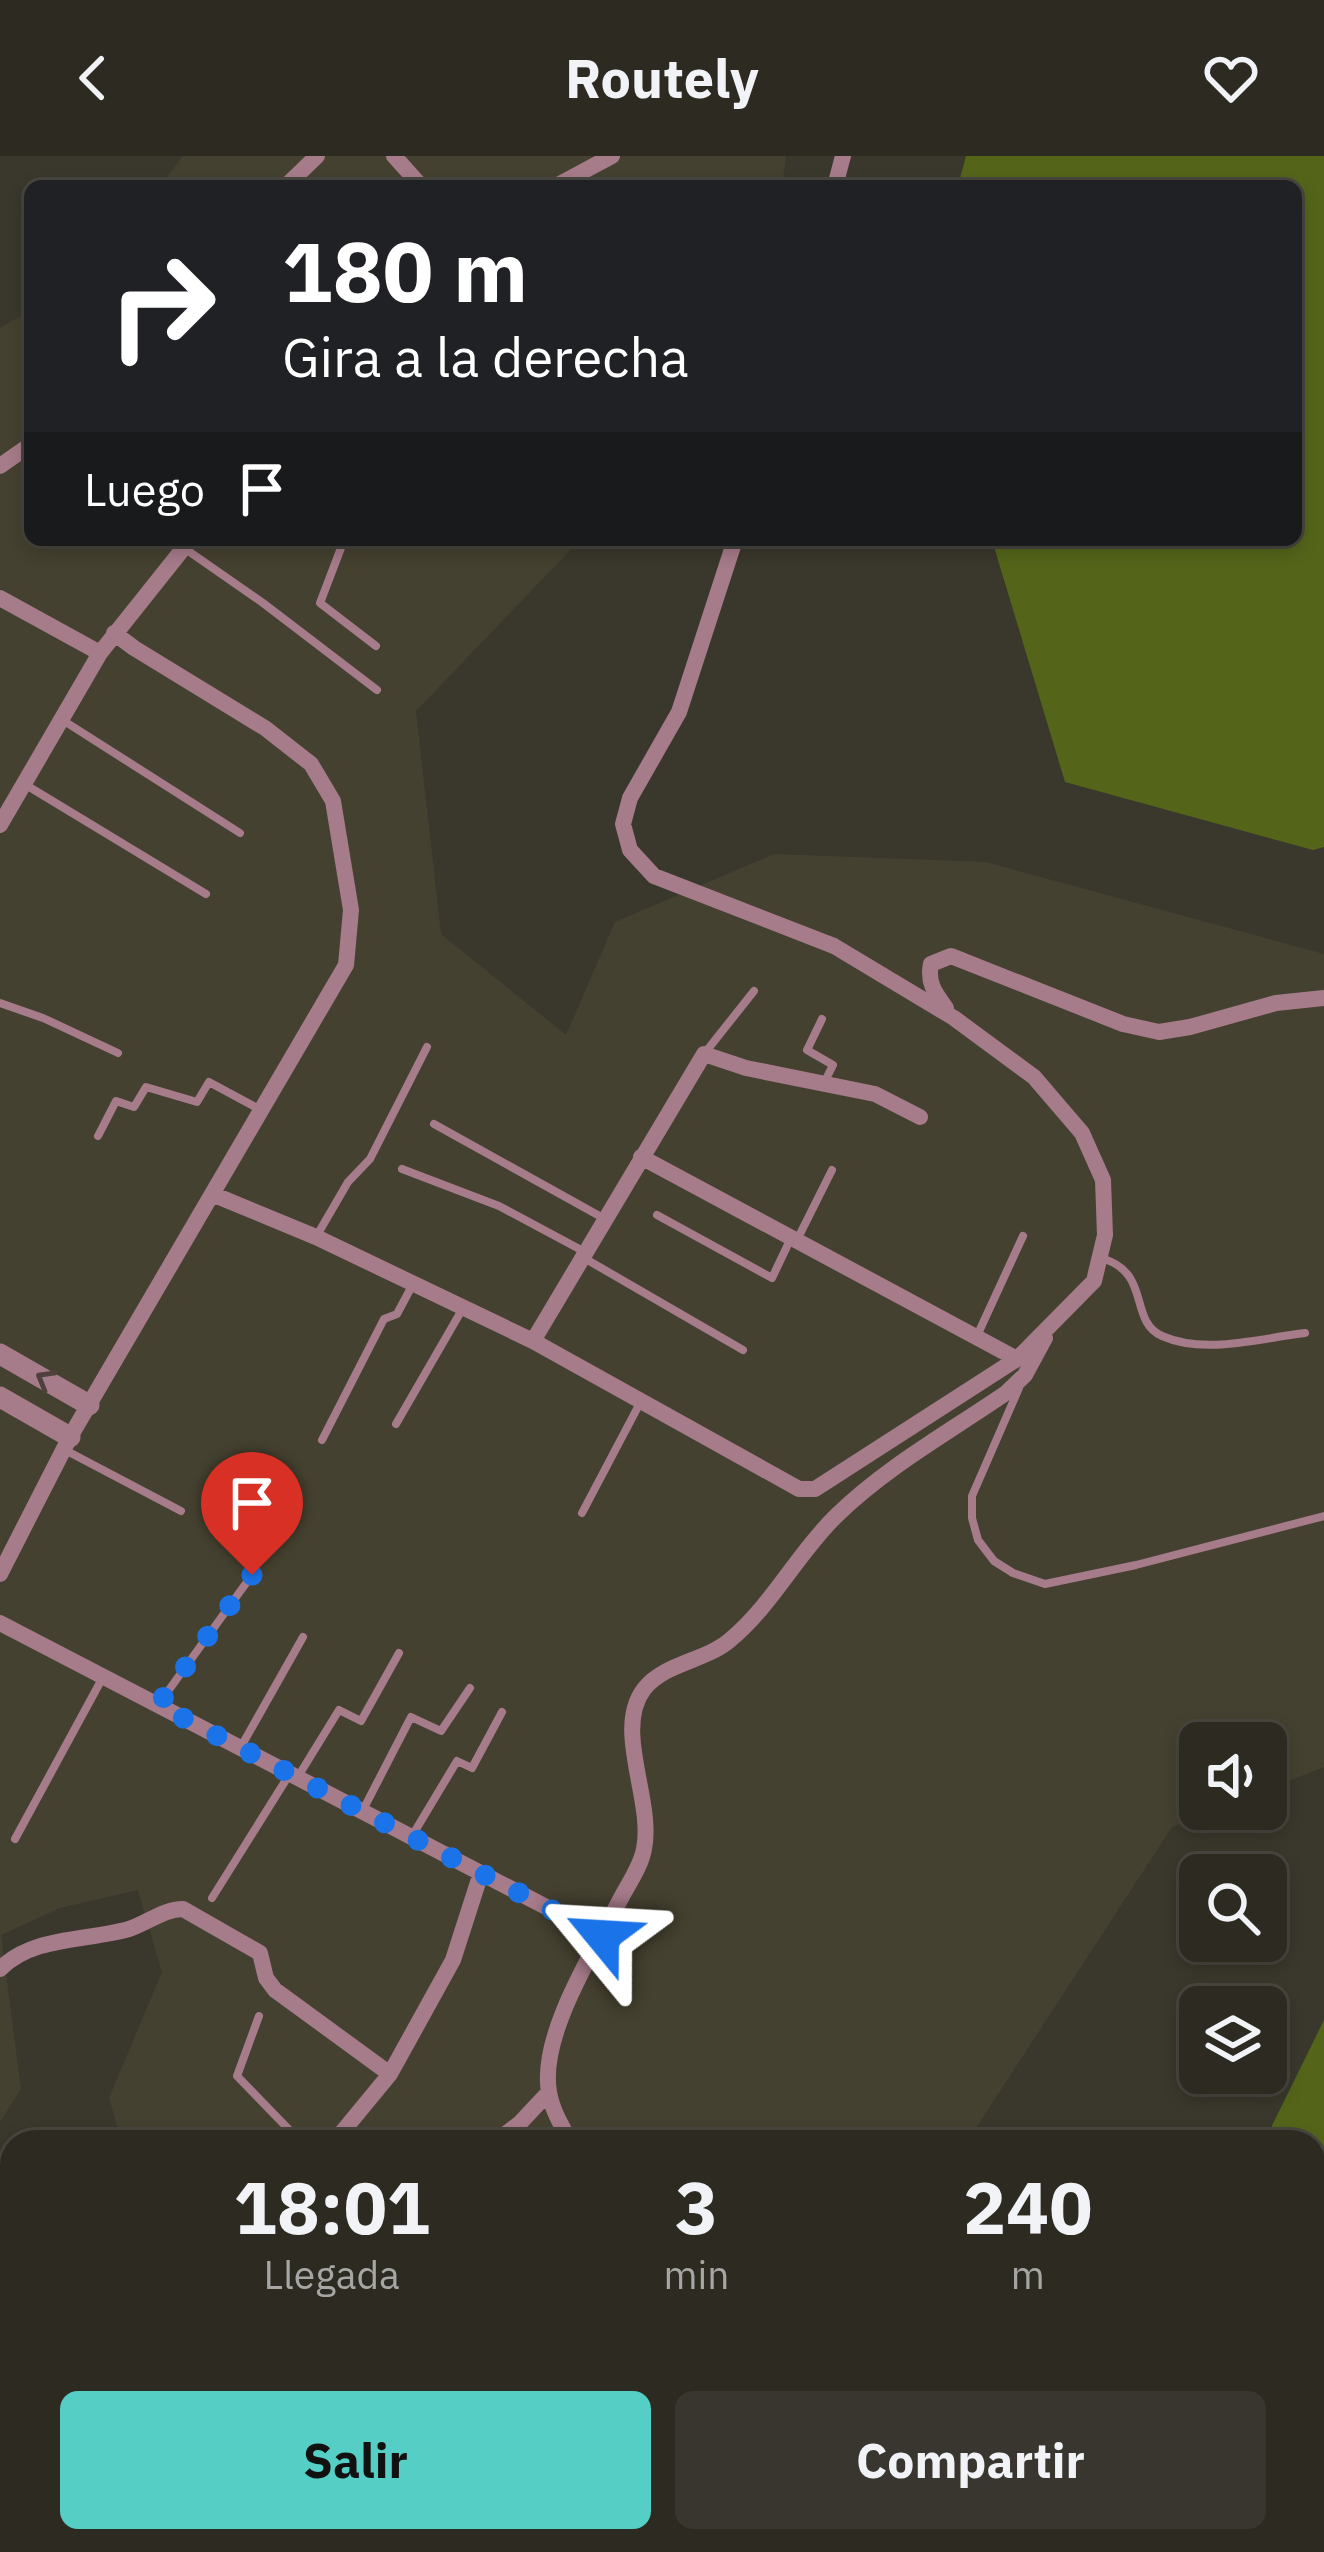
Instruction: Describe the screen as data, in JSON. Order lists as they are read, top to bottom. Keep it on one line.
{"page":{"header":"Routely","turn":["180 m","Gira a la derecha"],"then":"Luego","eta":["18:01","Llegada","3","min","240","m"],"buttons":["Salir","Compartir"]}}
